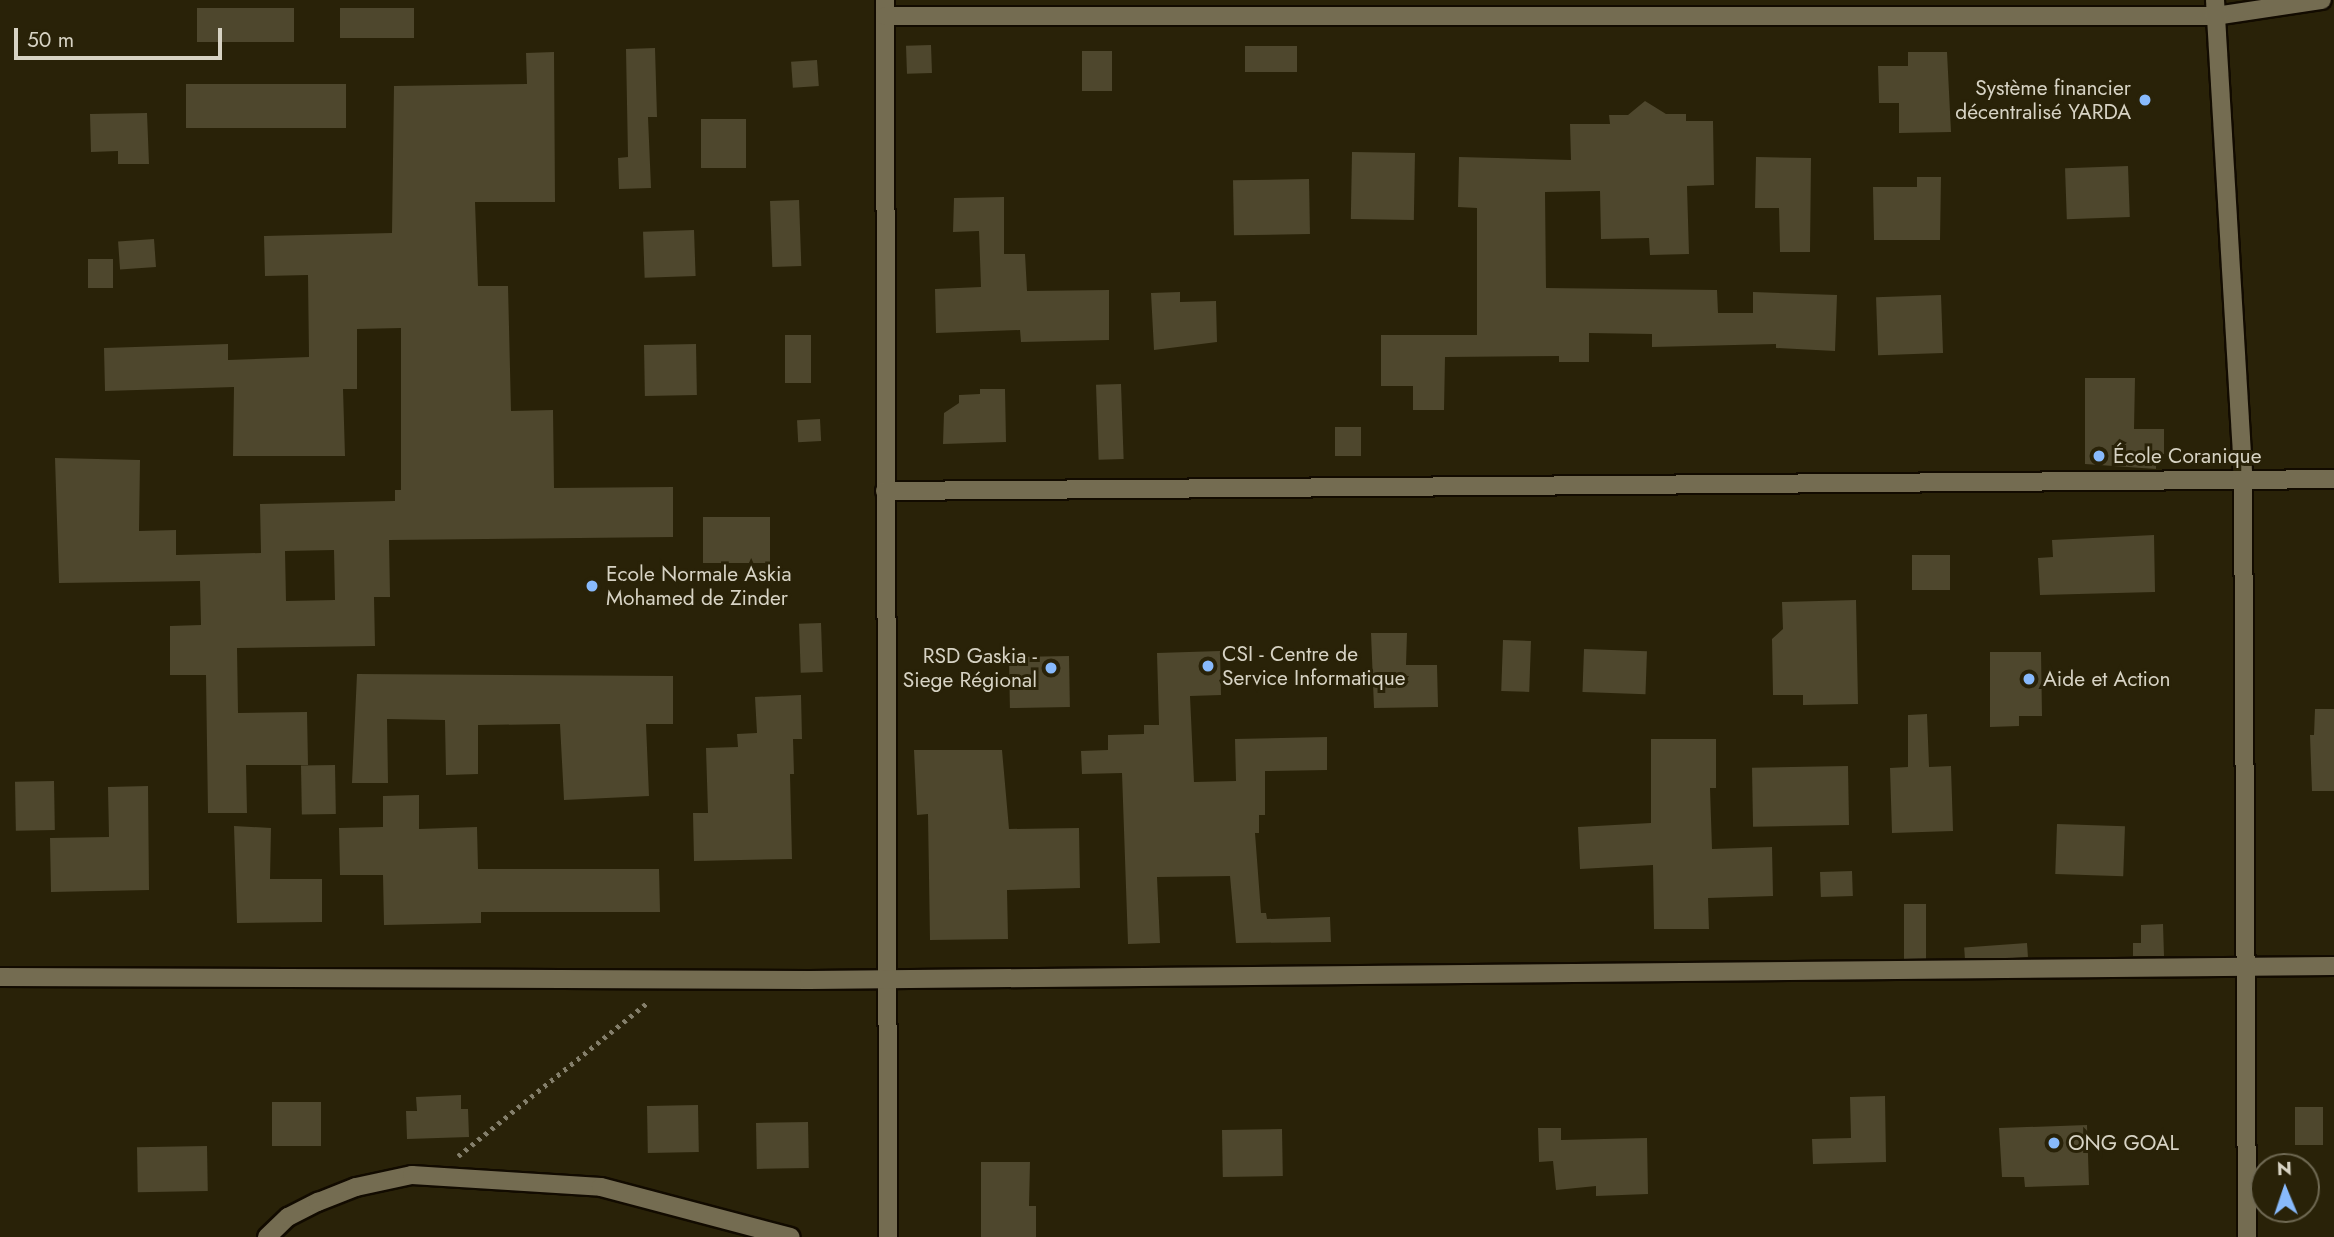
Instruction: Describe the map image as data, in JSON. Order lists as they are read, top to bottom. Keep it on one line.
{"places":["Système financier décentralisé YARDA","École Coranique","Ecole Normale Askia Mohamed de Zinder","CSI - Centre de Service Informatique","RSD Gaskia - Siege Régional","Aide et Action","ONG GOAL"],"scale_bar":"50 m","north":"top"}
